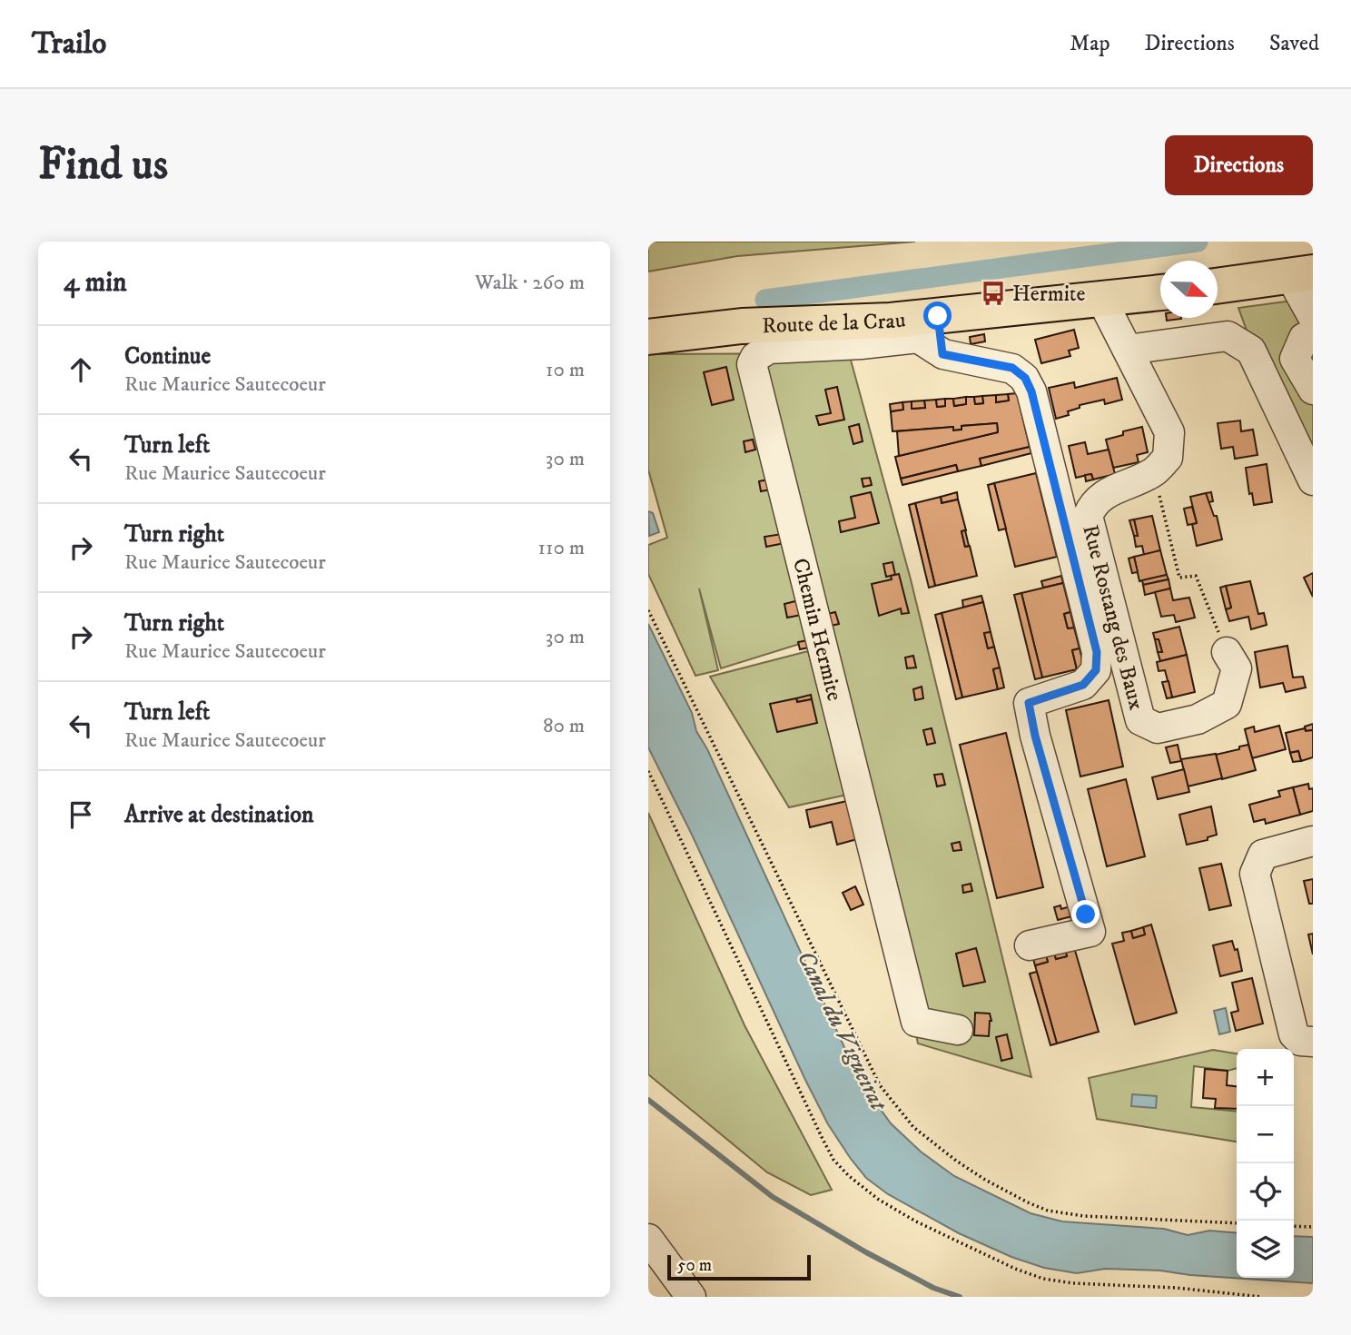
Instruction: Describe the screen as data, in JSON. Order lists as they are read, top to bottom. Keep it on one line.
{"streets":{"main road":["Route de la Crau"],"street":["Rue Rostang des Baux","Chemin Hermite"]},"crossings":[["Route de la Crau","Chemin Hermite"]],"water":["Canal du Vigueirat"],"places":{"bus stop":["Hermite"]},"scale_bar":"50 m","north":"right","page":{"header":"Trailo","nav":["Map","Directions","Saved"],"buttons":"Directions","title":"Find us","heading":["4 min","Walk · 260 m"],"list":[["Continue","Rue Maurice Sautecoeur","10 m"],["Turn left","Rue Maurice Sautecoeur","30 m"],["Turn right","Rue Maurice Sautecoeur","110 m"],["Turn right","Rue Maurice Sautecoeur","30 m"],["Turn left","Rue Maurice Sautecoeur","80 m"],"Arrive at destination"],"map_buttons":["+","−"],"scale":"50 m"}}
